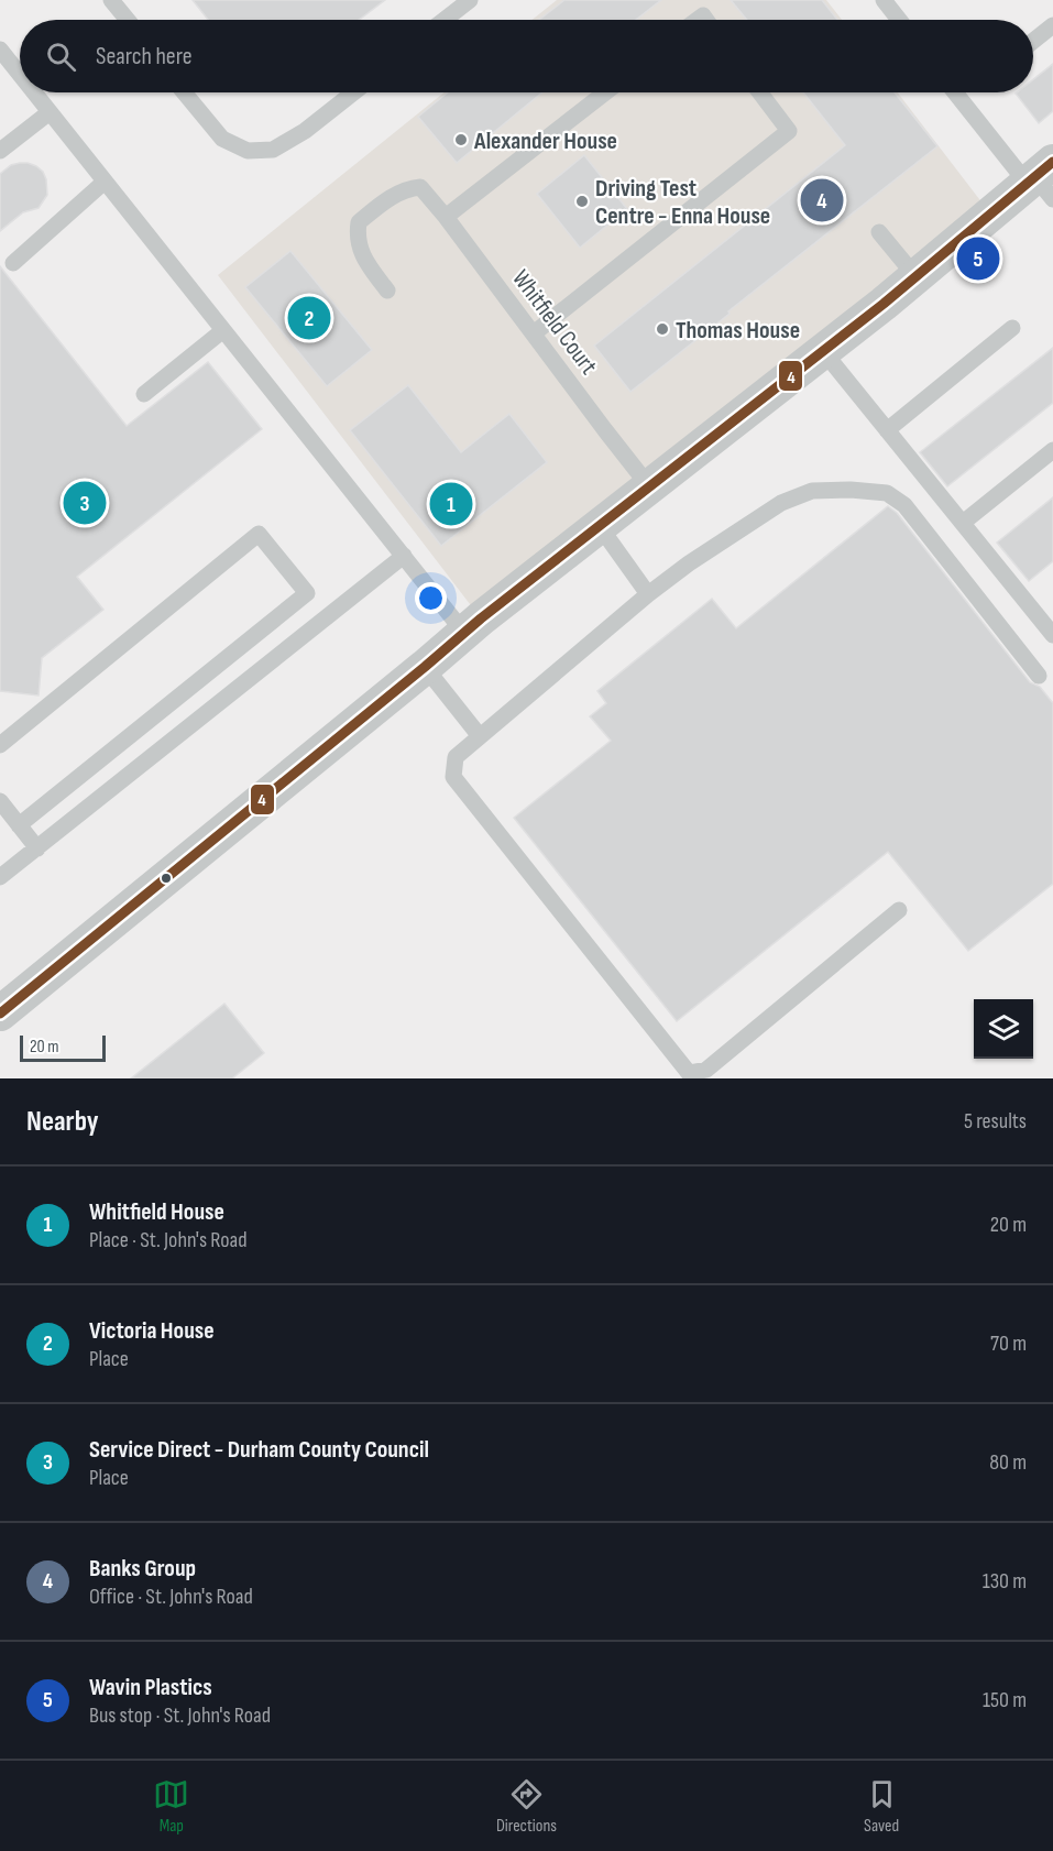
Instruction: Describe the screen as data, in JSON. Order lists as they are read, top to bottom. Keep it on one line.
{"streets":{"lane":["Whitfield Court"]},"places":["Alexander House","Driving Test Centre - Enna House","Thomas House"],"lines":["transit line 4"],"scale_bar":"20 m","page":{"search":"Search here","pins":["4","5","2","3","1"],"scale":"20 m","heading":["Nearby","5 results"],"list":[{"mark":"1","name":"Whitfield House","note":"Place · St. John's Road","value":"20 m"},{"mark":"2","name":"Victoria House","note":"Place","value":"70 m"},{"mark":"3","name":"Service Direct - Durham County Council","note":"Place","value":"80 m"},{"mark":"4","name":"Banks Group","note":"Office · St. John's Road","value":"130 m"},{"mark":"5","name":"Wavin Plastics","note":"Bus stop · St. John's Road","value":"150 m"}],"nav":["Map","Directions","Saved"]}}
